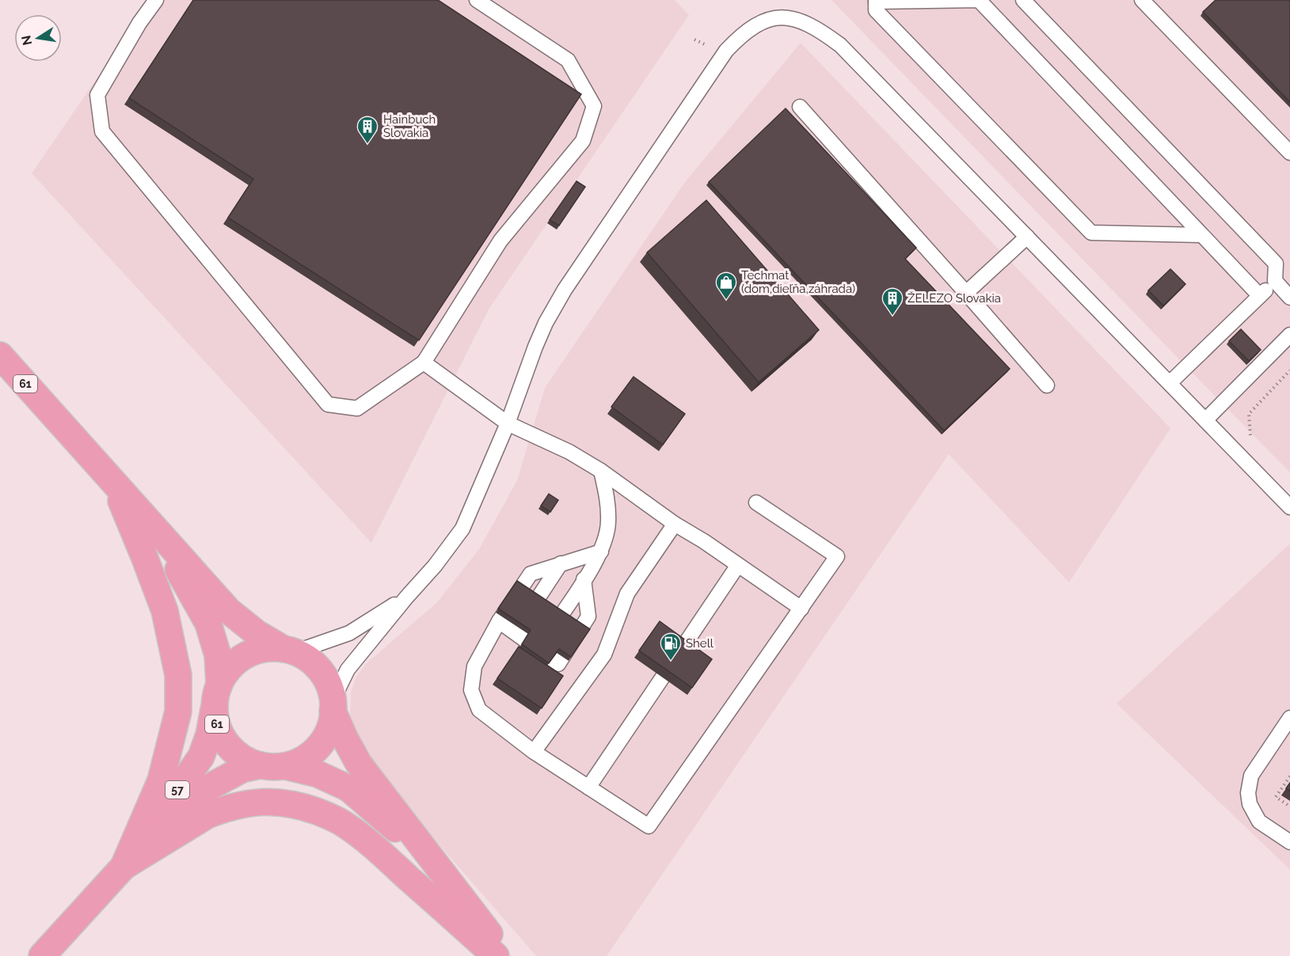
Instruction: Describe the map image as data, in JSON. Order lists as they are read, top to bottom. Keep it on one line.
{"streets":{"main road":["61","57"]},"crossings":[["61","57"]],"places":{"building":["Hainbuch Slovakia","ŽELEZO Slovakia"],"shop":["Techmat (dom,dieľňa,záhrada)"],"fuel station":["Shell"]},"north":"left"}
